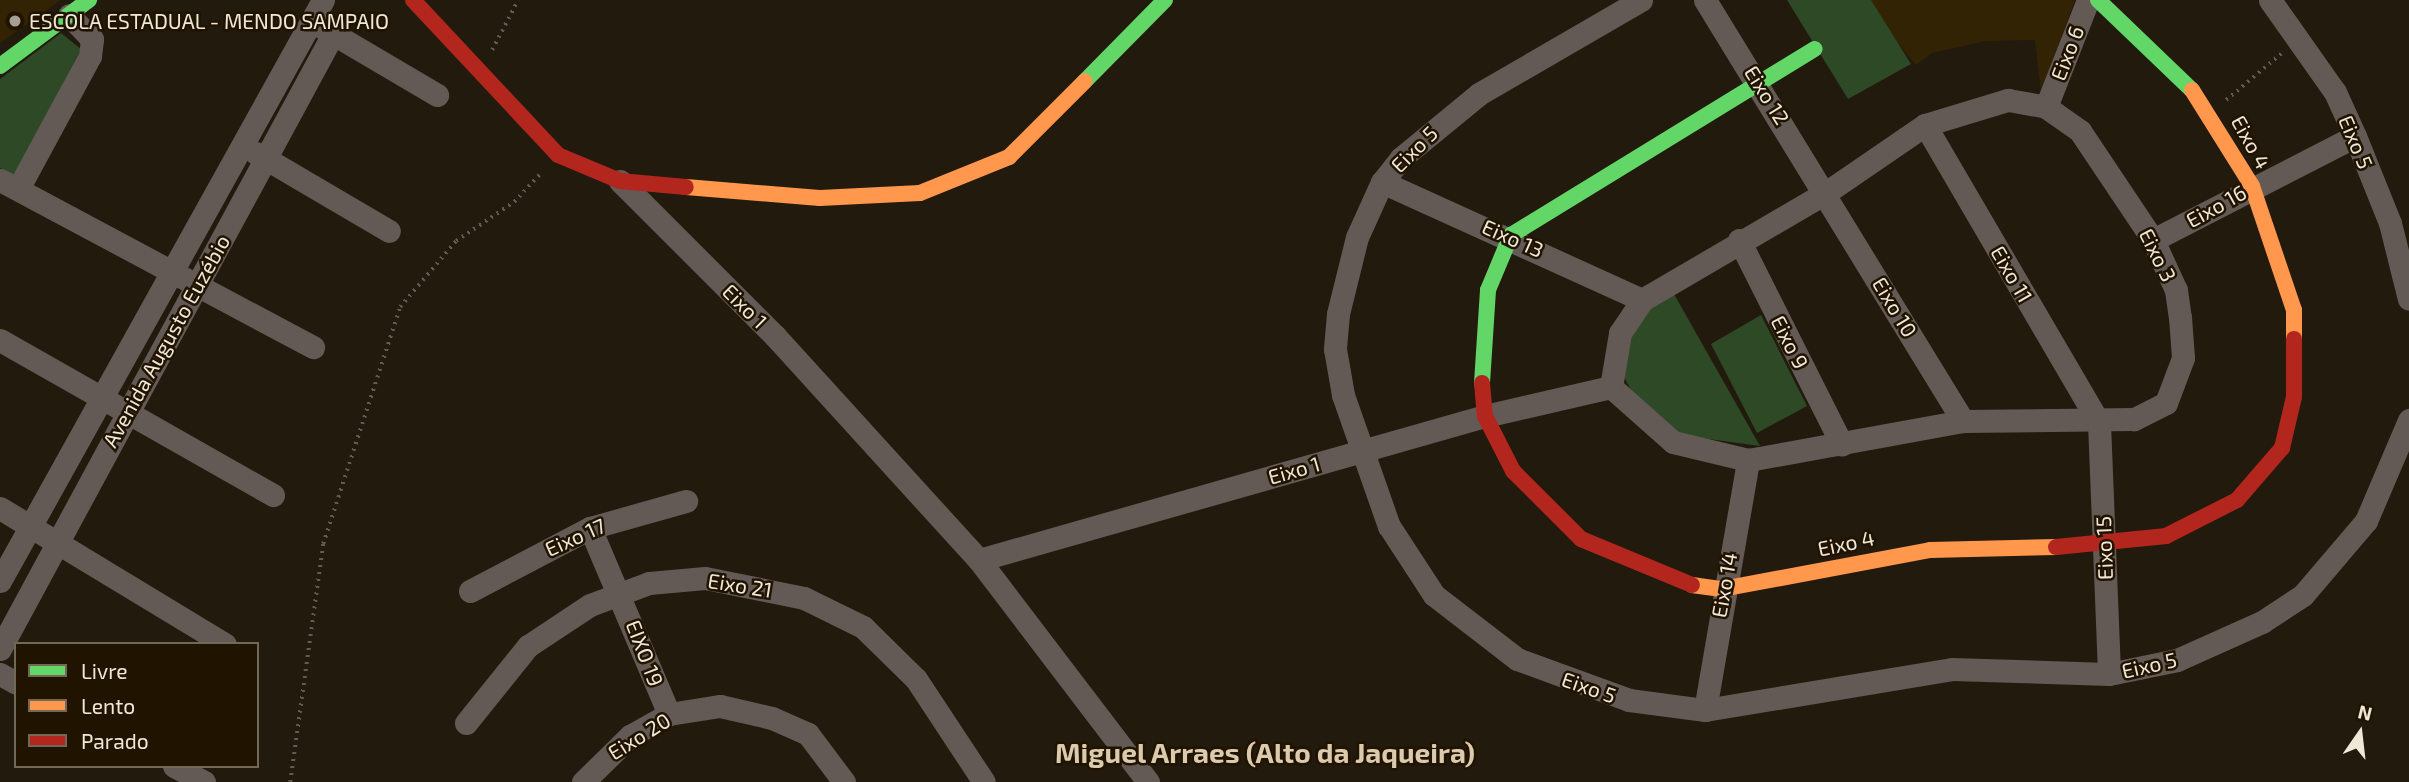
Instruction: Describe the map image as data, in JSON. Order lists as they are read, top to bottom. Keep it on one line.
{"streets":{"street":["Eixo 6","Eixo 12","Eixo 4","Eixo 5","Eixo 16","Eixo 13","Eixo 3","Eixo 11","Eixo 1","Eixo 10","Avenida Augusto Euzébio","Eixo 9","Eixo 17","Eixo 15","Eixo 21","Eixo 14","EIXO 19","Eixo 20"]},"crossings":[["Eixo 6","Eixo 3"],["Eixo 12","Eixo 10"],["Eixo 4","Eixo 16"],["Eixo 4","Eixo 13"],["Eixo 4","Eixo 1"],["Eixo 4","Eixo 15"],["Eixo 4","Eixo 14"],["Eixo 5","Eixo 16"],["Eixo 5","Eixo 13"],["Eixo 5","Eixo 1"],["Eixo 5","Eixo 15"],["Eixo 5","Eixo 14"],["Eixo 16","Eixo 3"],["Eixo 3","Eixo 11"],["Eixo 3","Eixo 1"],["Eixo 3","Eixo 10"],["Eixo 3","Eixo 9"],["Eixo 3","Eixo 15"],["Eixo 3","Eixo 14"],["Eixo 11","Eixo 15"],["Eixo 17","EIXO 19"],["Eixo 21","EIXO 19"],["EIXO 19","Eixo 20"]],"districts":["Miguel Arraes (Alto da Jaqueira)"],"places":["ESCOLA ESTADUAL - MENDO SAMPAIO"],"legend":["Livre","Lento","Parado"],"north":"top"}
